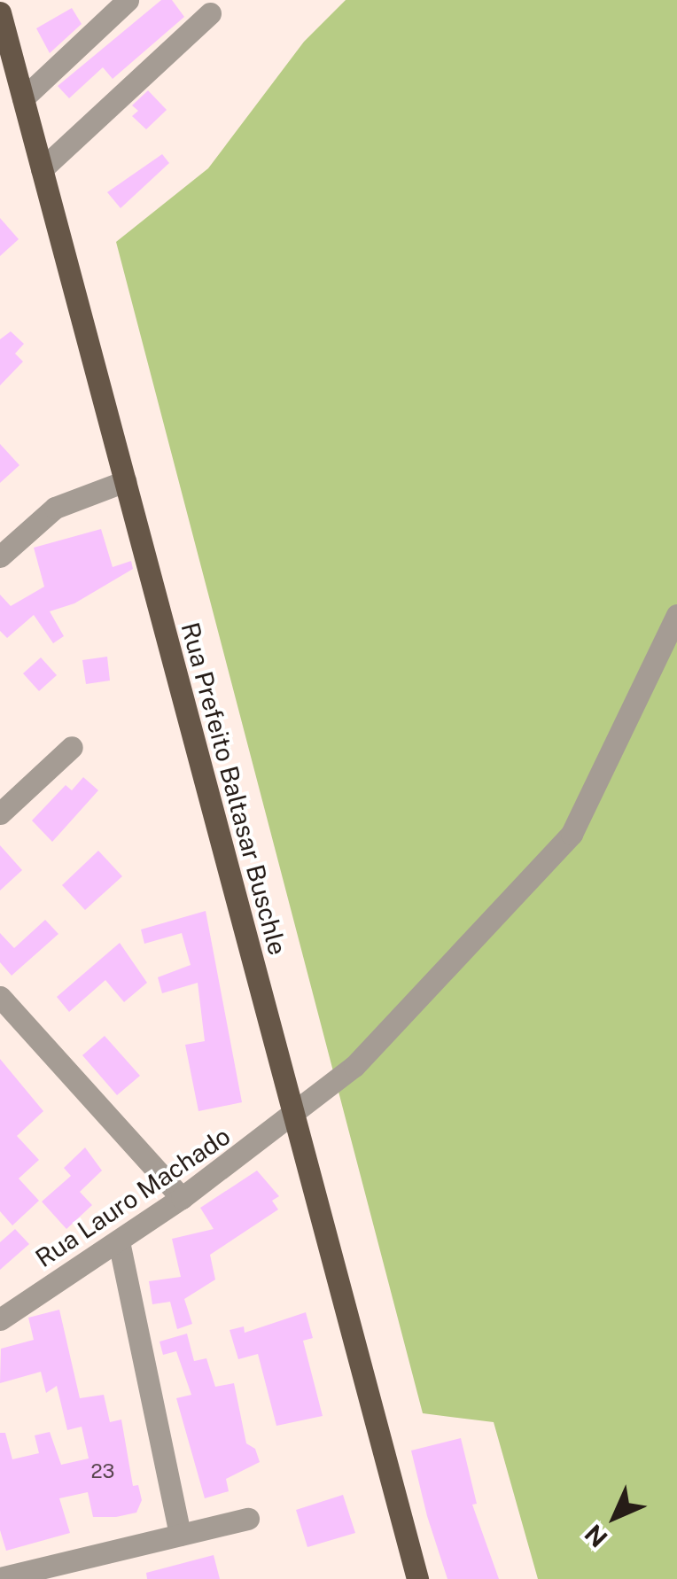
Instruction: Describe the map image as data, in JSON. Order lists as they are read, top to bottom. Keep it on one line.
{"streets":{"main road":["Rua Prefeito Baltasar Buschle"],"street":["Rua Lauro Machado"]},"crossings":[["Rua Prefeito Baltasar Buschle","Rua Lauro Machado"]],"house_numbers":["23"],"north":"bottom left"}
